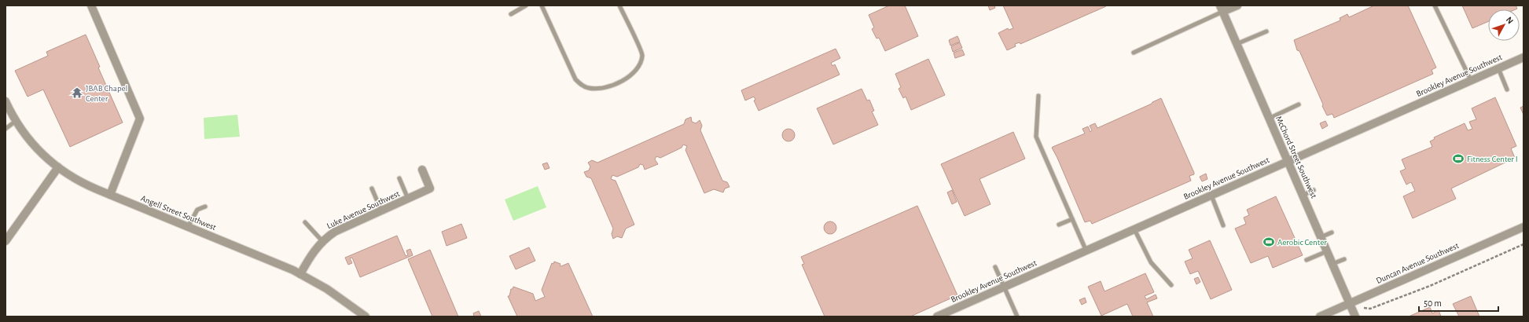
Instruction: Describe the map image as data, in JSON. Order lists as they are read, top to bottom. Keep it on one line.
{"streets":{"street":["Brookley Avenue Southwest","McChord Street Southwest","Luke Avenue Southwest","Angell Street Southwest","Duncan Avenue Southwest"]},"crossings":[["Brookley Avenue Southwest","McChord Street Southwest"],["McChord Street Southwest","Duncan Avenue Southwest"],["Luke Avenue Southwest","Angell Street Southwest"]],"places":{"temple":["JBAB Chapel Center"],"sports":["Fitness Center I","Aerobic Center"]},"scale_bar":"50 m","north":"top right"}
